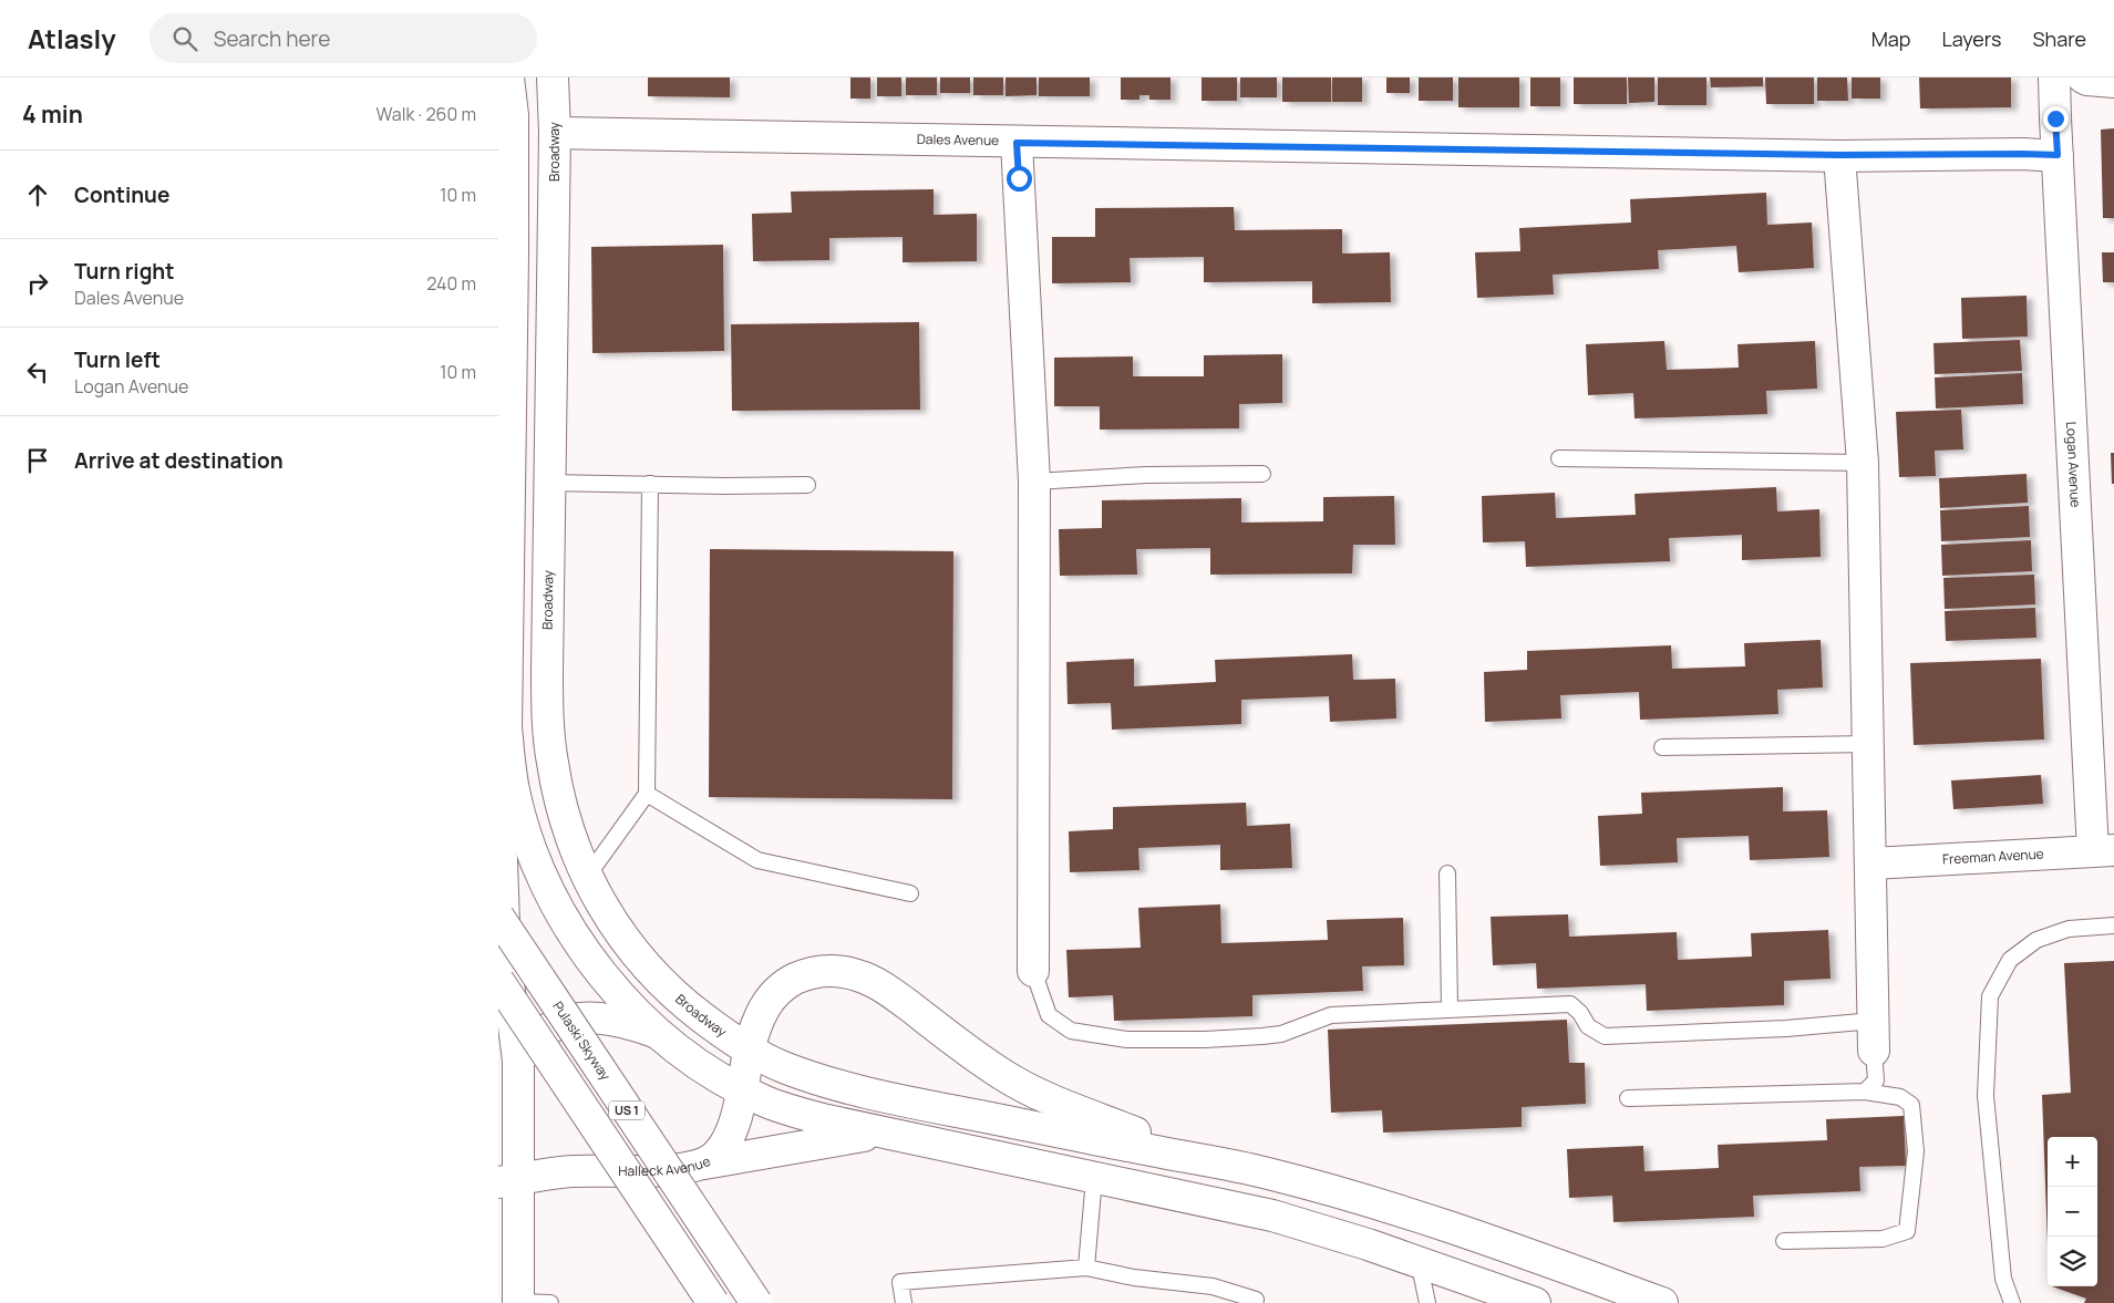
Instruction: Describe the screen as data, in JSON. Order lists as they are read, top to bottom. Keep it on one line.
{"streets":{"main road":["Dales Avenue","Broadway","Logan Avenue","Freeman Avenue","Pulaski Skyway","US 1","Halleck Avenue"]},"crossings":[["Dales Avenue","Broadway"],["Dales Avenue","Logan Avenue"],["Broadway","Halleck Avenue"],["Logan Avenue","Freeman Avenue"]],"page":{"header":"Atlasly","search":"Search here","nav":["Map","Layers","Share"],"heading":["4 min","Walk · 260 m"],"list":[["Continue","10 m"],["Turn right","Dales Avenue","240 m"],["Turn left","Logan Avenue","10 m"],"Arrive at destination"],"map_buttons":["+","−"]}}
